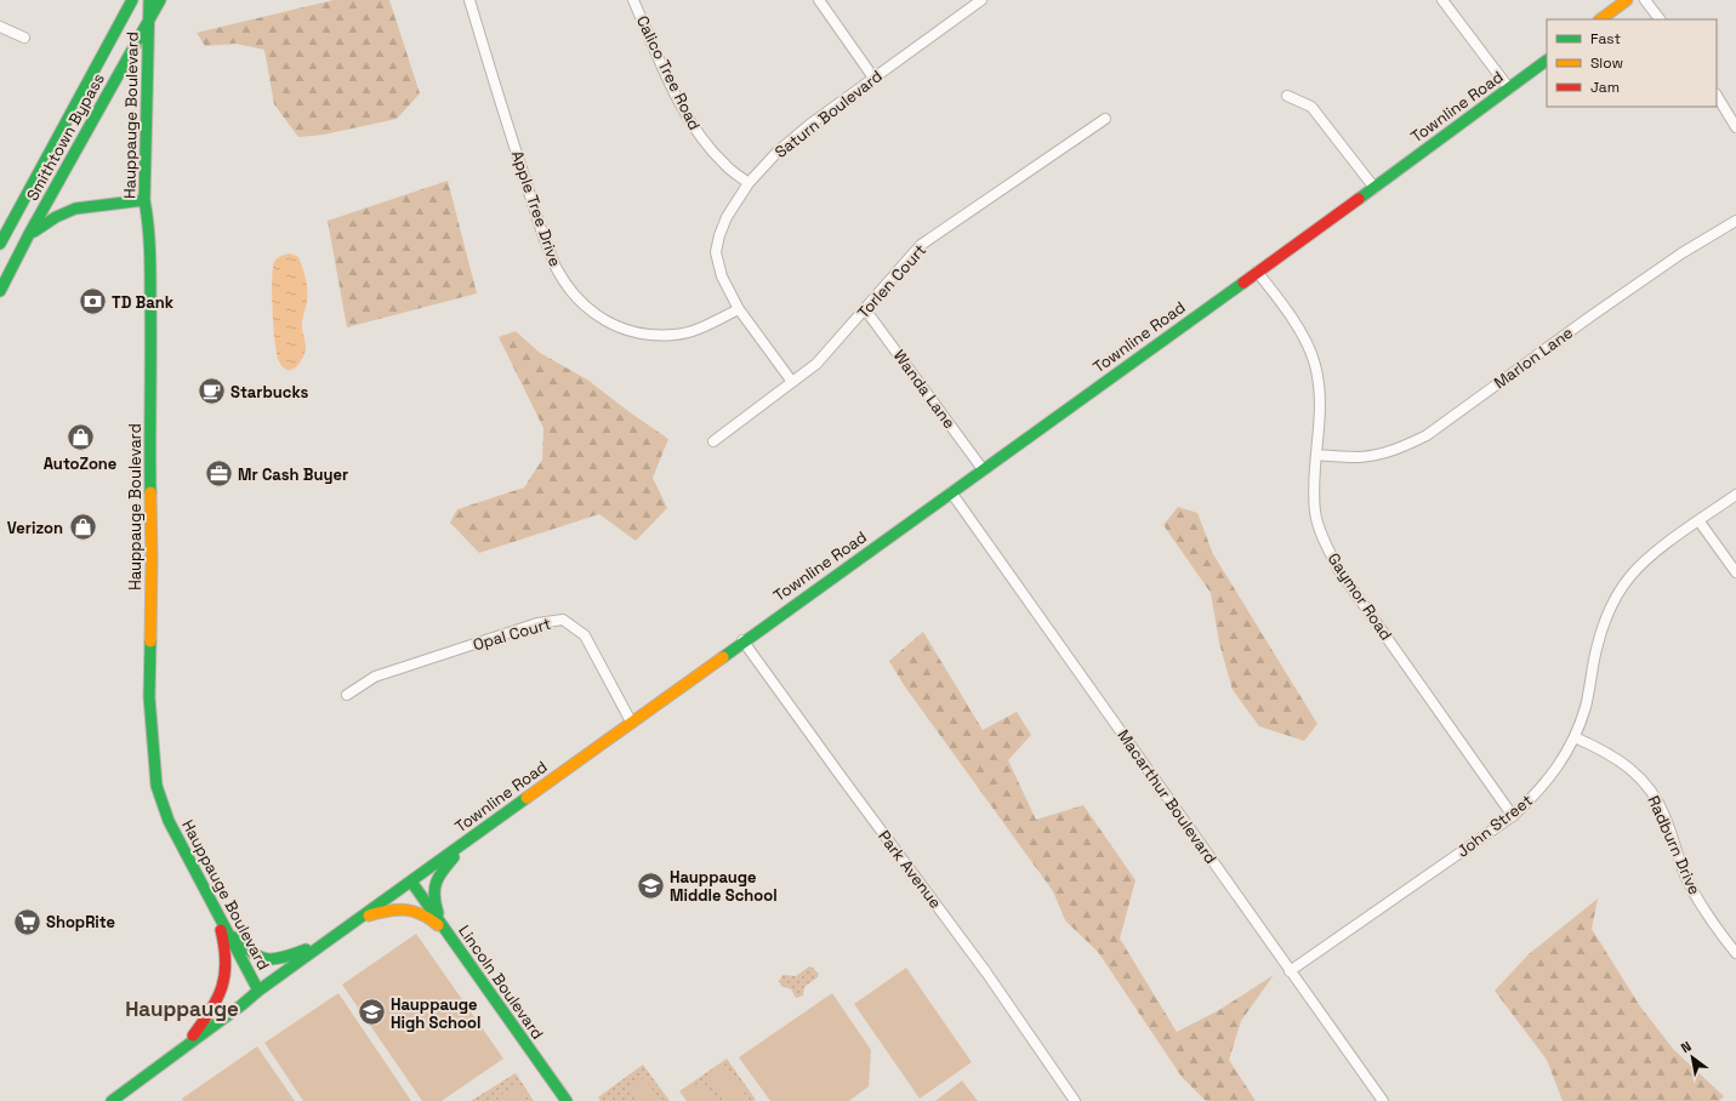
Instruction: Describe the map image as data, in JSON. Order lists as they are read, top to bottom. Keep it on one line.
{"streets":{"main road":["Townline Road","Hauppauge Boulevard","Smithtown Bypass","Lincoln Boulevard"],"street":["Calico Tree Road","Saturn Boulevard","Apple Tree Drive","Torlen Court","Marlon Lane","Wanda Lane","Gaymor Road","Opal Court","Macarthur Boulevard","John Street","Radburn Drive","Park Avenue"]},"crossings":[["Calico Tree Road","Saturn Boulevard"],["Townline Road","Hauppauge Boulevard"],["Townline Road","Wanda Lane"],["Townline Road","Gaymor Road"],["Townline Road","Opal Court"],["Townline Road","Macarthur Boulevard"],["Townline Road","Park Avenue"],["Townline Road","Lincoln Boulevard"],["Saturn Boulevard","Apple Tree Drive"],["Saturn Boulevard","Torlen Court"],["Hauppauge Boulevard","Smithtown Bypass"],["Torlen Court","Wanda Lane"],["Marlon Lane","Gaymor Road"],["Gaymor Road","John Street"],["Macarthur Boulevard","John Street"],["John Street","Radburn Drive"]],"districts":["Hauppauge"],"places":{"bank":["TD Bank"],"cafe":["Starbucks"],"shop":["AutoZone","Verizon"],"office":["Mr Cash Buyer"],"school or university":["Hauppauge Middle School","Hauppauge High School"],"supermarket":["ShopRite"]},"legend":["Fast","Slow","Jam"],"north":"top left"}
